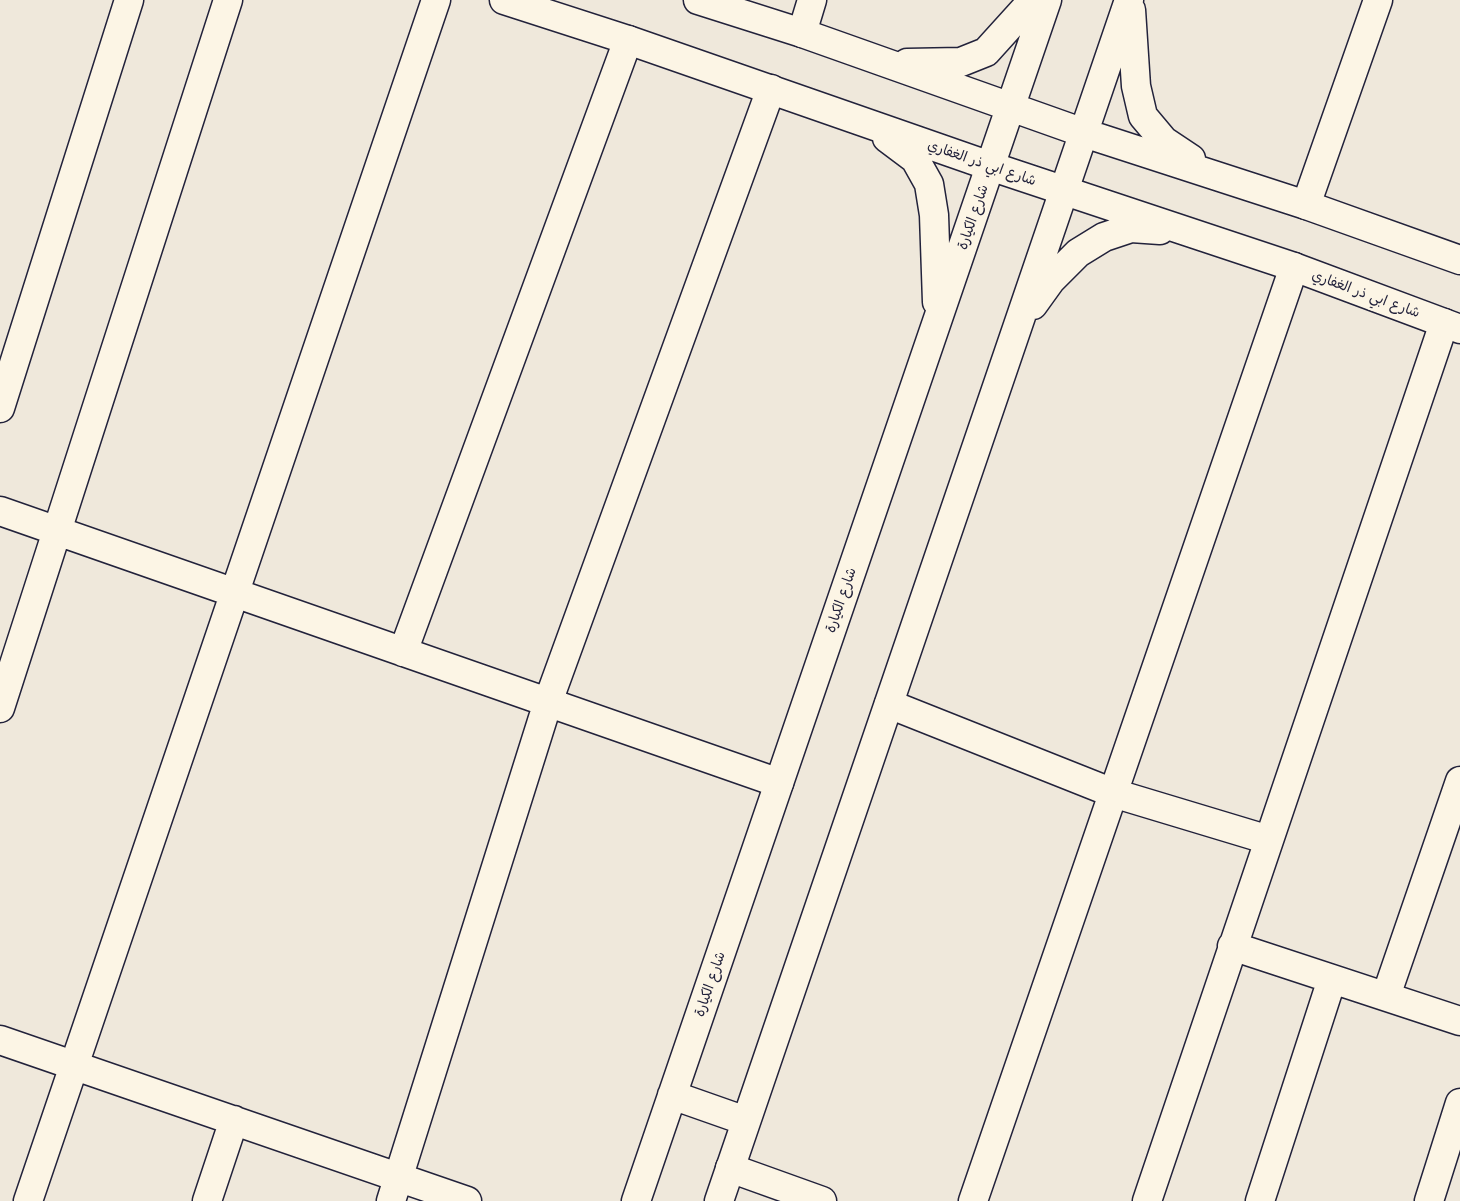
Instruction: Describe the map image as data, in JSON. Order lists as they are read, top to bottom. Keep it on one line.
{"streets":{"street":["شارع ابي ذر الغفاري","شارع الكيارة"]},"crossings":[["شارع ابي ذر الغفاري","شارع الكيارة"]]}
